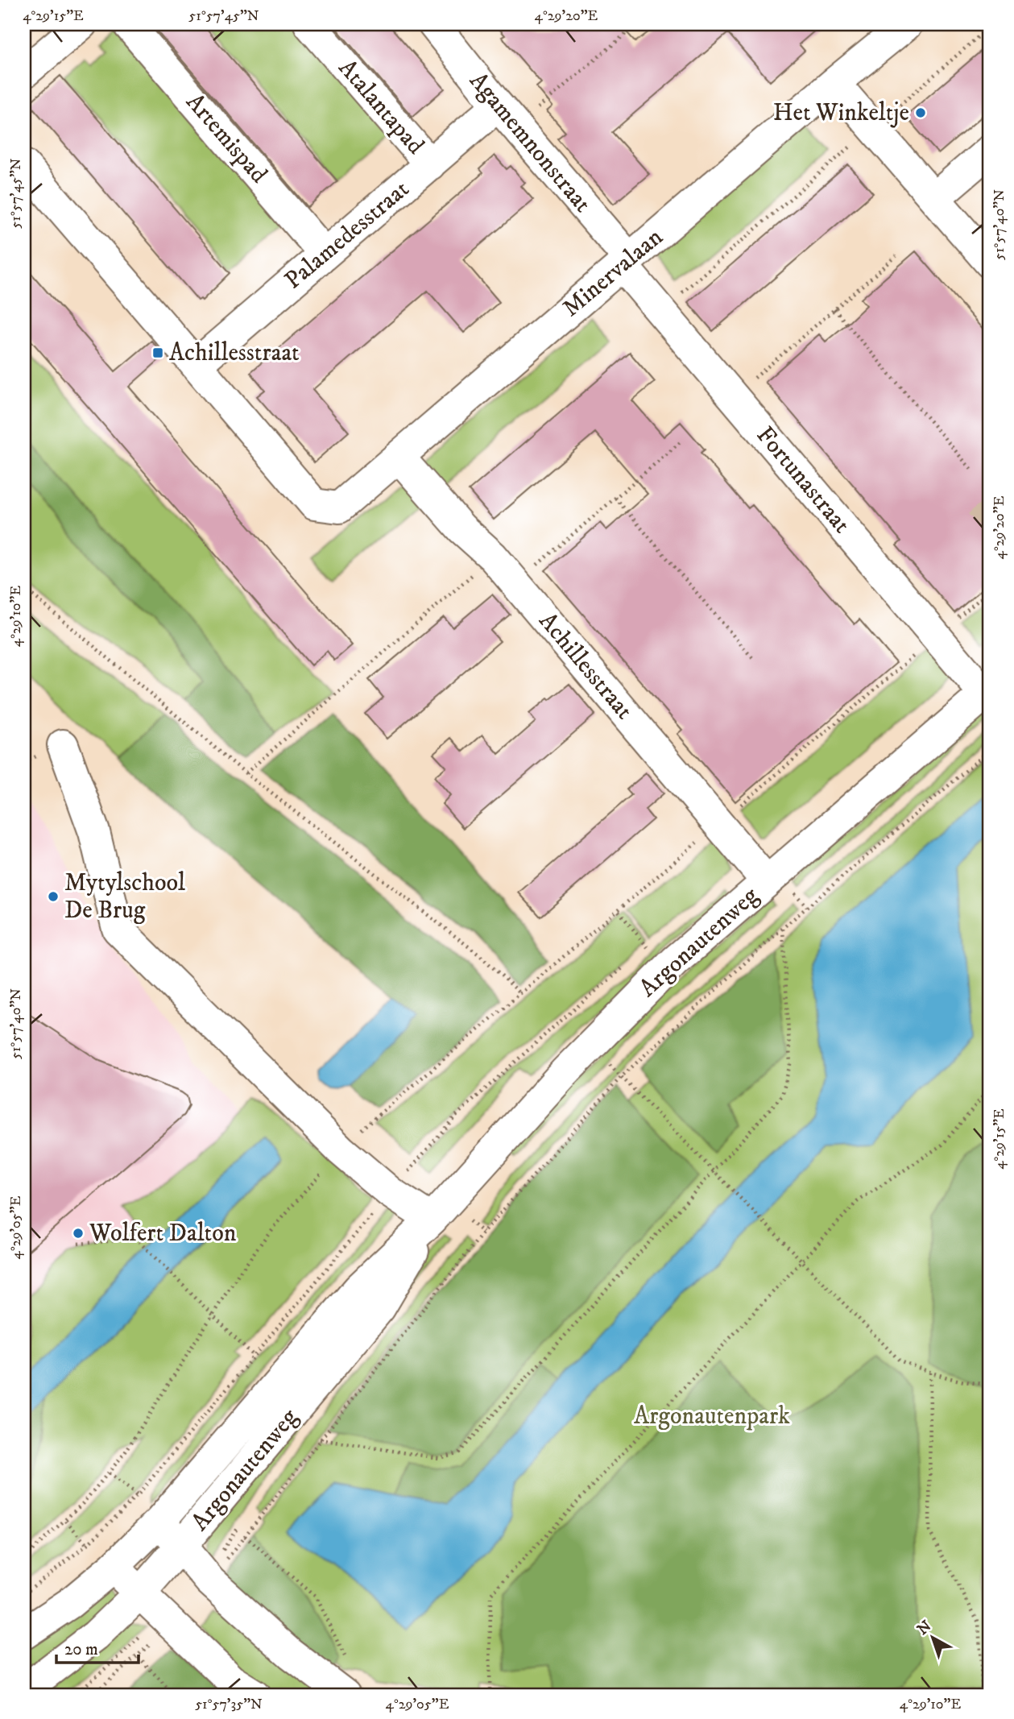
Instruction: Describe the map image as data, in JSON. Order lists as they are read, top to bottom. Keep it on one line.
{"streets":{"street":["Atalantapad","Artemispad","Agamemnonstraat","Palamedesstraat","Minervalaan","Fortunastraat","Achillesstraat","Argonautenweg"]},"crossings":[["Atalantapad","Palamedesstraat"],["Artemispad","Palamedesstraat"],["Agamemnonstraat","Palamedesstraat"],["Agamemnonstraat","Minervalaan"],["Agamemnonstraat","Fortunastraat"],["Palamedesstraat","Minervalaan"],["Minervalaan","Fortunastraat"],["Minervalaan","Achillesstraat"],["Fortunastraat","Argonautenweg"],["Achillesstraat","Argonautenweg"]],"parks":["Argonautenpark"],"places":{"other":["Het Winkeltje","Mytylschool De Brug","Wolfert Dalton"],"transit":["Achillesstraat"]},"scale_bar":"20 m","north":"top left","coordinates":["4°29'15\"E","51°57'45\"N","4°29'20\"E","51°57'40\"N","4°29'10\"E","4°29'05\"E","51°57'35\"N"]}
